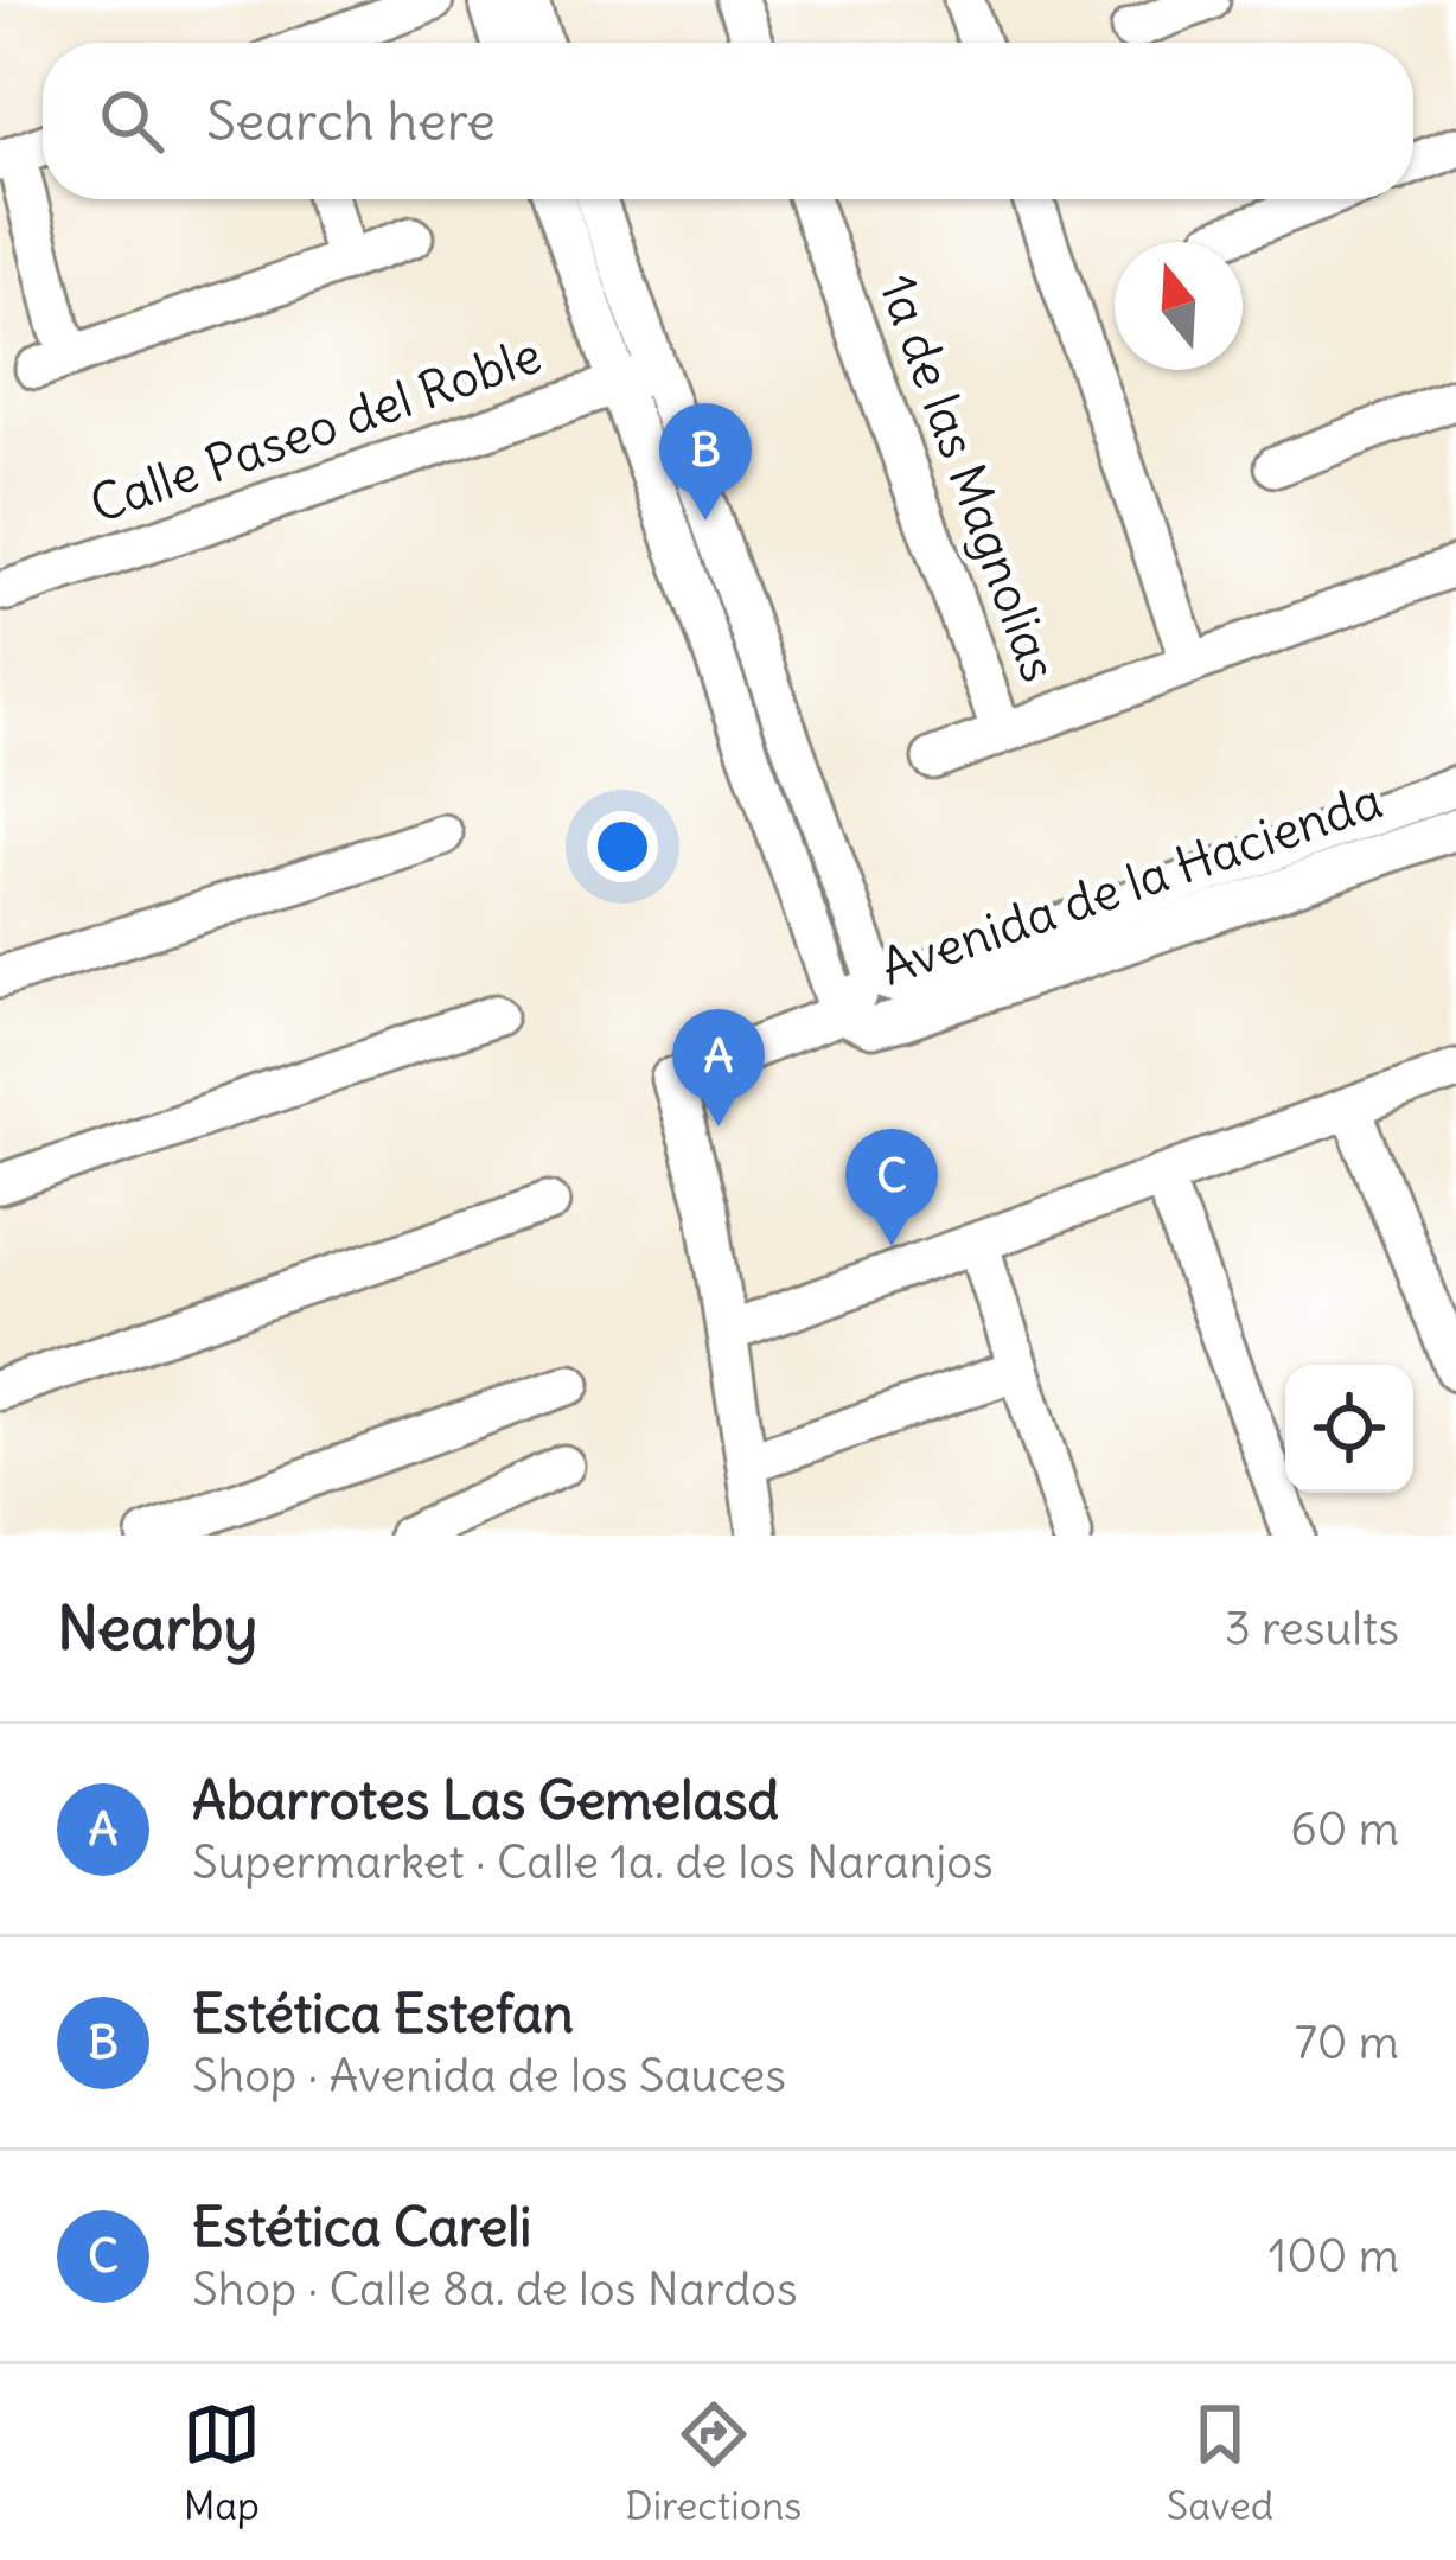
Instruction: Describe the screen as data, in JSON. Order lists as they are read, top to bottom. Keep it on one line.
{"streets":{"street":["Calle Paseo del Roble","1a de las Magnolias","Avenida de la Hacienda"]},"north":"top","page":{"search":"Search here","pins":["B","A","C"],"heading":["Nearby","3 results"],"list":[{"mark":"A","name":"Abarrotes Las Gemelasd","note":"Supermarket · Calle 1a. de los Naranjos","value":"60 m"},{"mark":"B","name":"Estética Estefan","note":"Shop · Avenida de los Sauces","value":"70 m"},{"mark":"C","name":"Estética Careli","note":"Shop · Calle 8a. de los Nardos","value":"100 m"}],"nav":["Map","Directions","Saved"]}}
